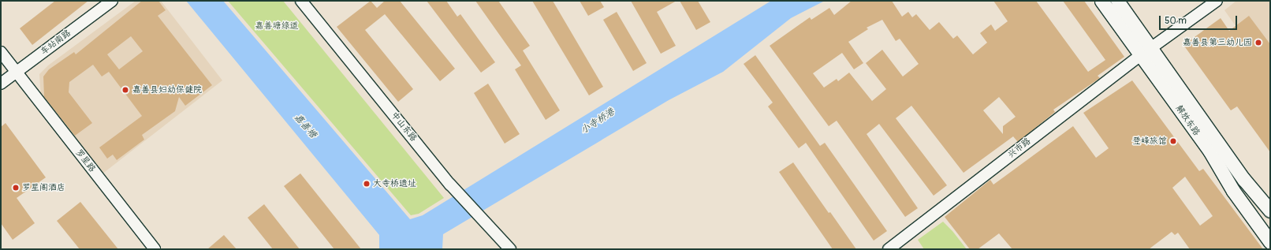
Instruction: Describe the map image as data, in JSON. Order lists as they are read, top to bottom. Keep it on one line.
{"streets":{"main road":["解放东路"],"street":["车站南路","中山东路","兴市路","罗星路"]},"crossings":[["车站南路","罗星路"],["解放东路","兴市路"]],"water":["小寺桥港","嘉善塘"],"parks":["嘉善塘绿道"],"places":["嘉善县第三幼儿园","嘉善县妇幼保健院","登峰旅馆","大寺桥遗址","罗星阁酒店"],"scale_bar":"50 m"}
